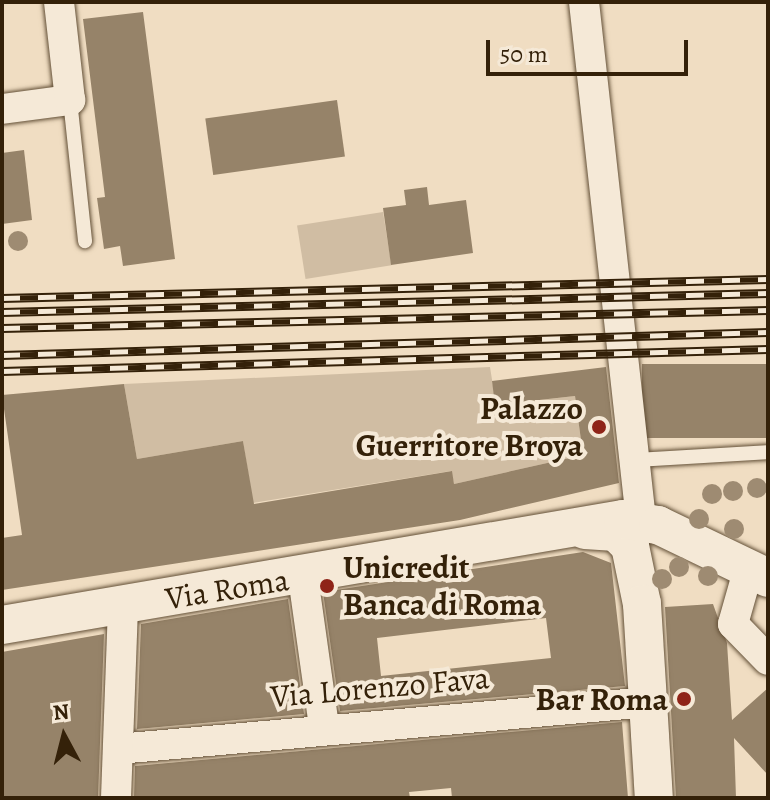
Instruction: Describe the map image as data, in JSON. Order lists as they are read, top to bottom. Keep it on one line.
{"streets":{"street":["Via Roma","Via Lorenzo Fava"]},"places":["Palazzo Guerritore Broya","Unicredit Banca di Roma","Bar Roma"],"scale_bar":"50 m","north":"top"}
